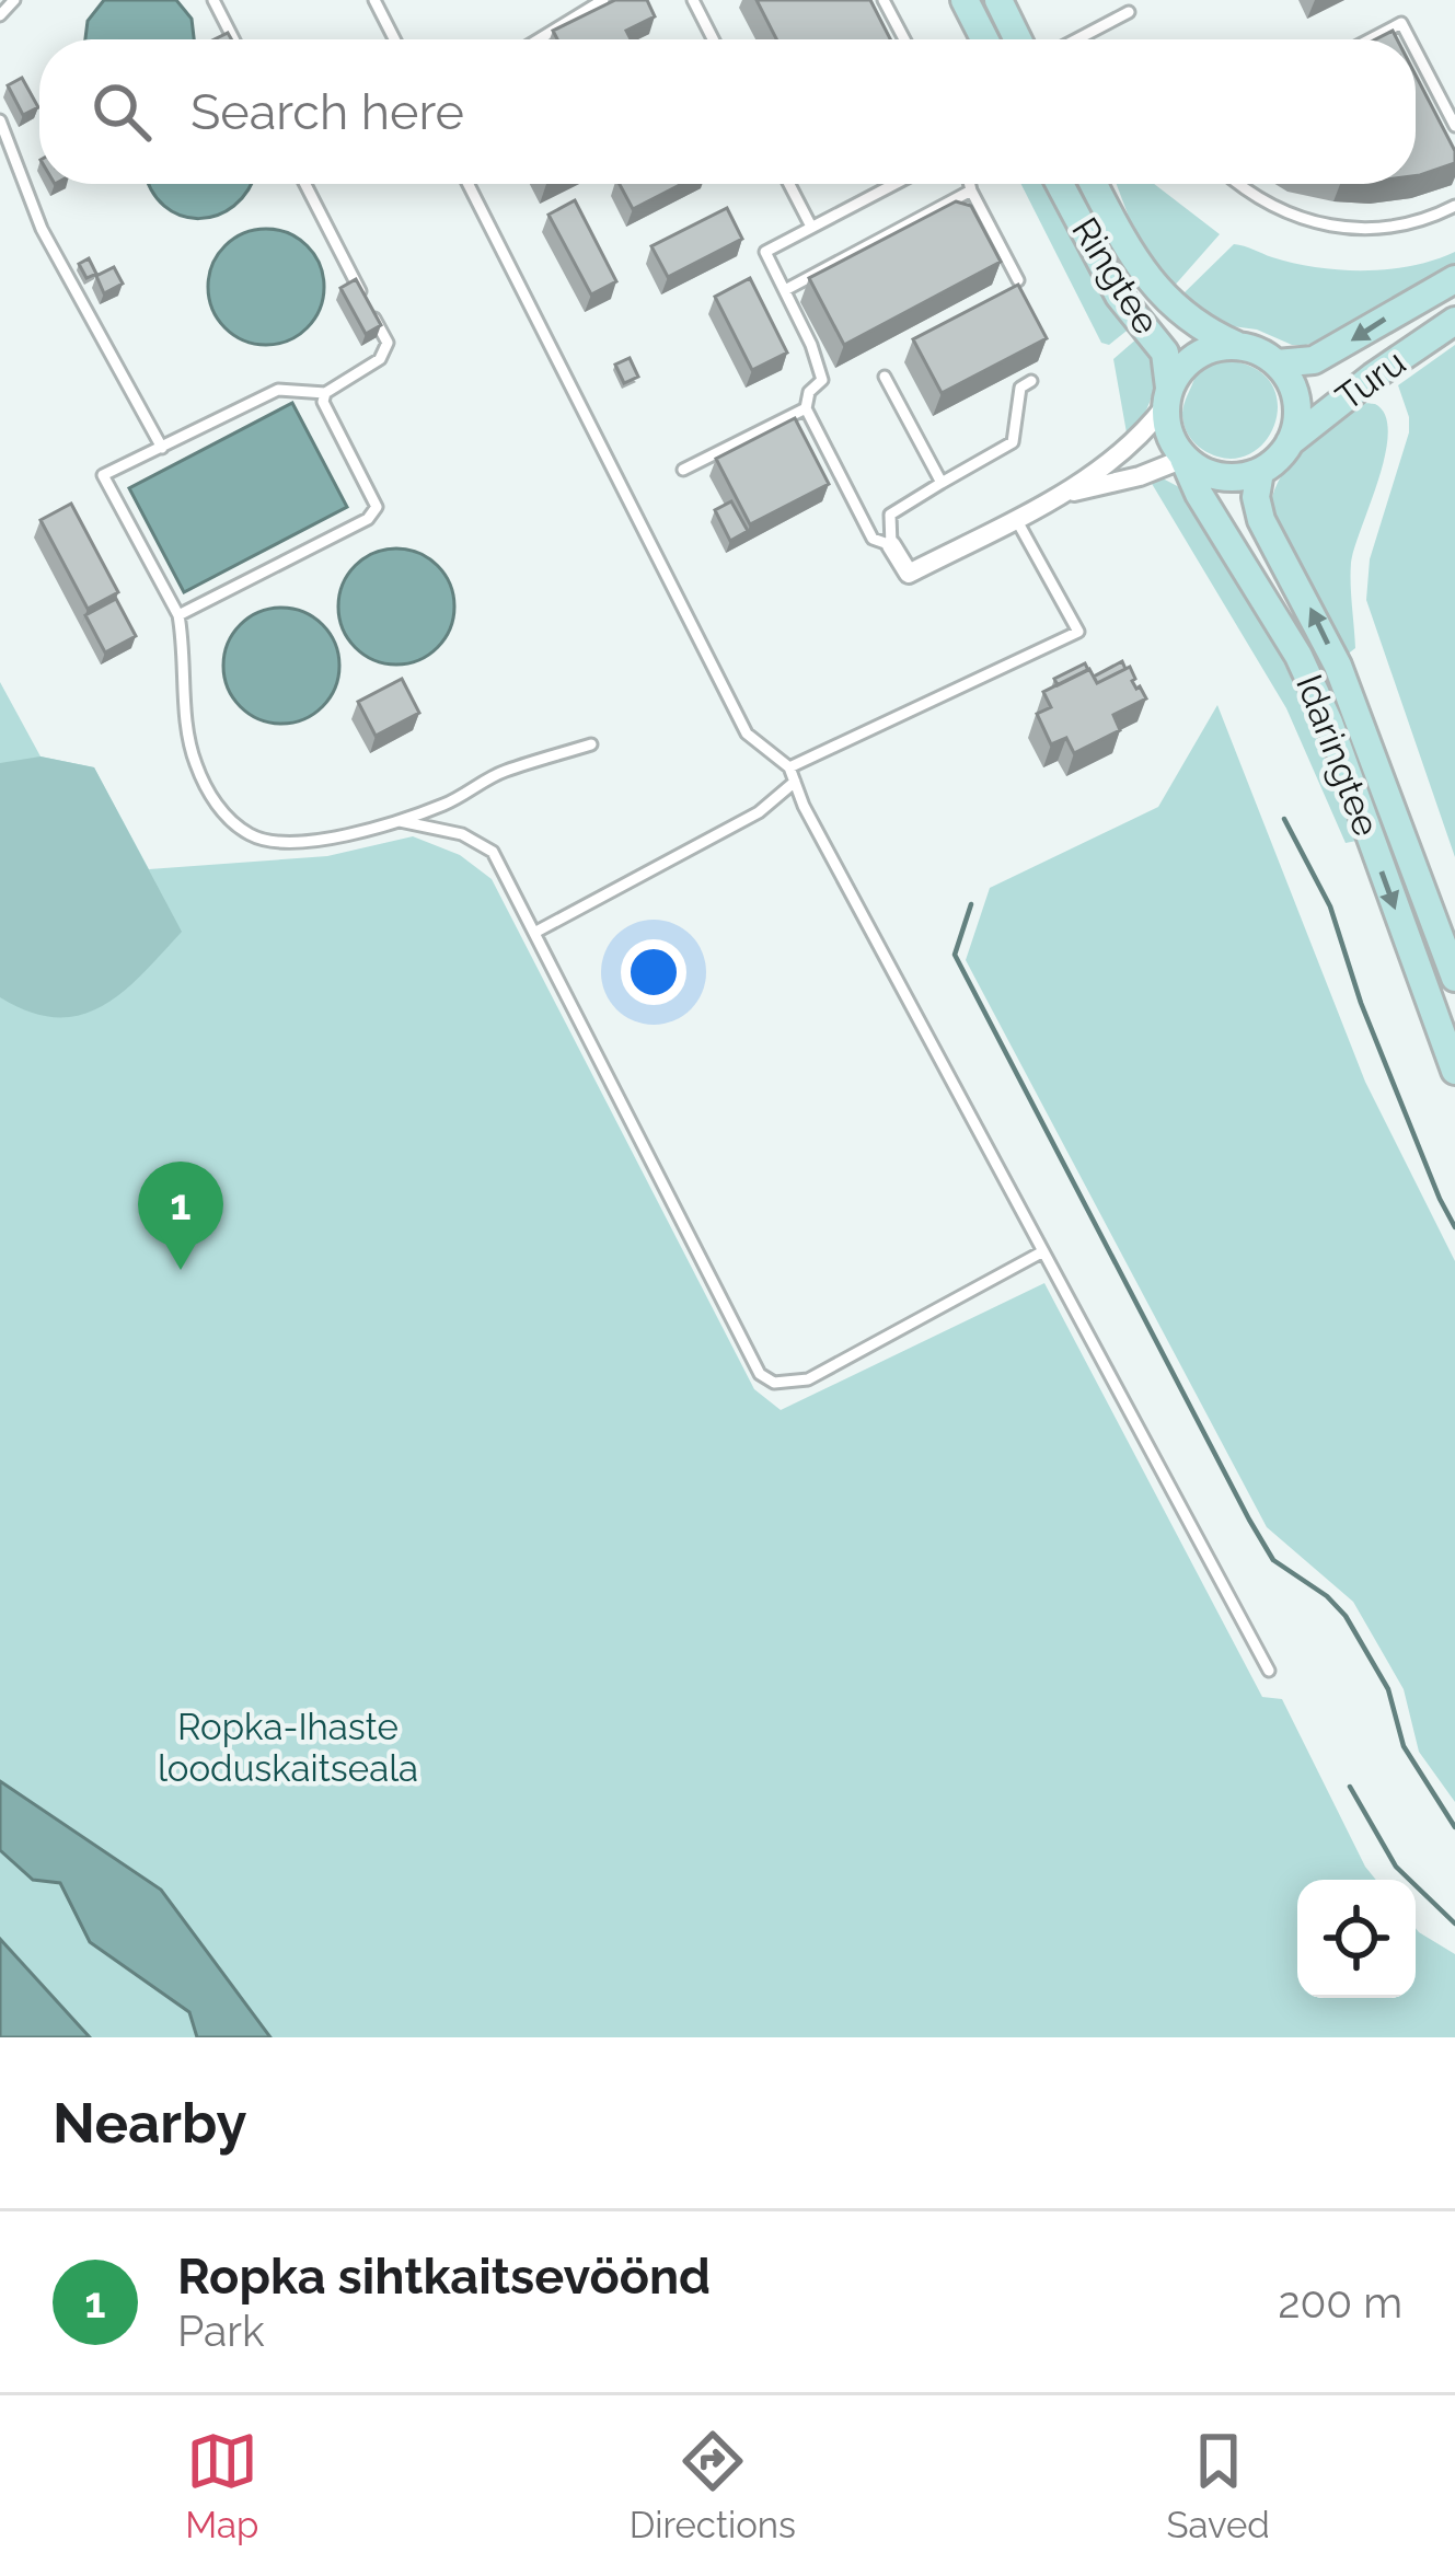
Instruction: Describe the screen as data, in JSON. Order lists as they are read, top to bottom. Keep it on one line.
{"streets":{"main road":["Ringtee","Turu","Idaringtee"]},"crossings":[["Ringtee","Turu"],["Ringtee","Idaringtee"],["Turu","Idaringtee"]],"parks":["Ropka-Ihaste looduskaitseala"],"page":{"search":"Search here","pins":"1","heading":"Nearby","list":[{"mark":"1","name":"Ropka sihtkaitsevöönd","note":"Park","value":"200 m"}],"nav":["Map","Directions","Saved"]}}
